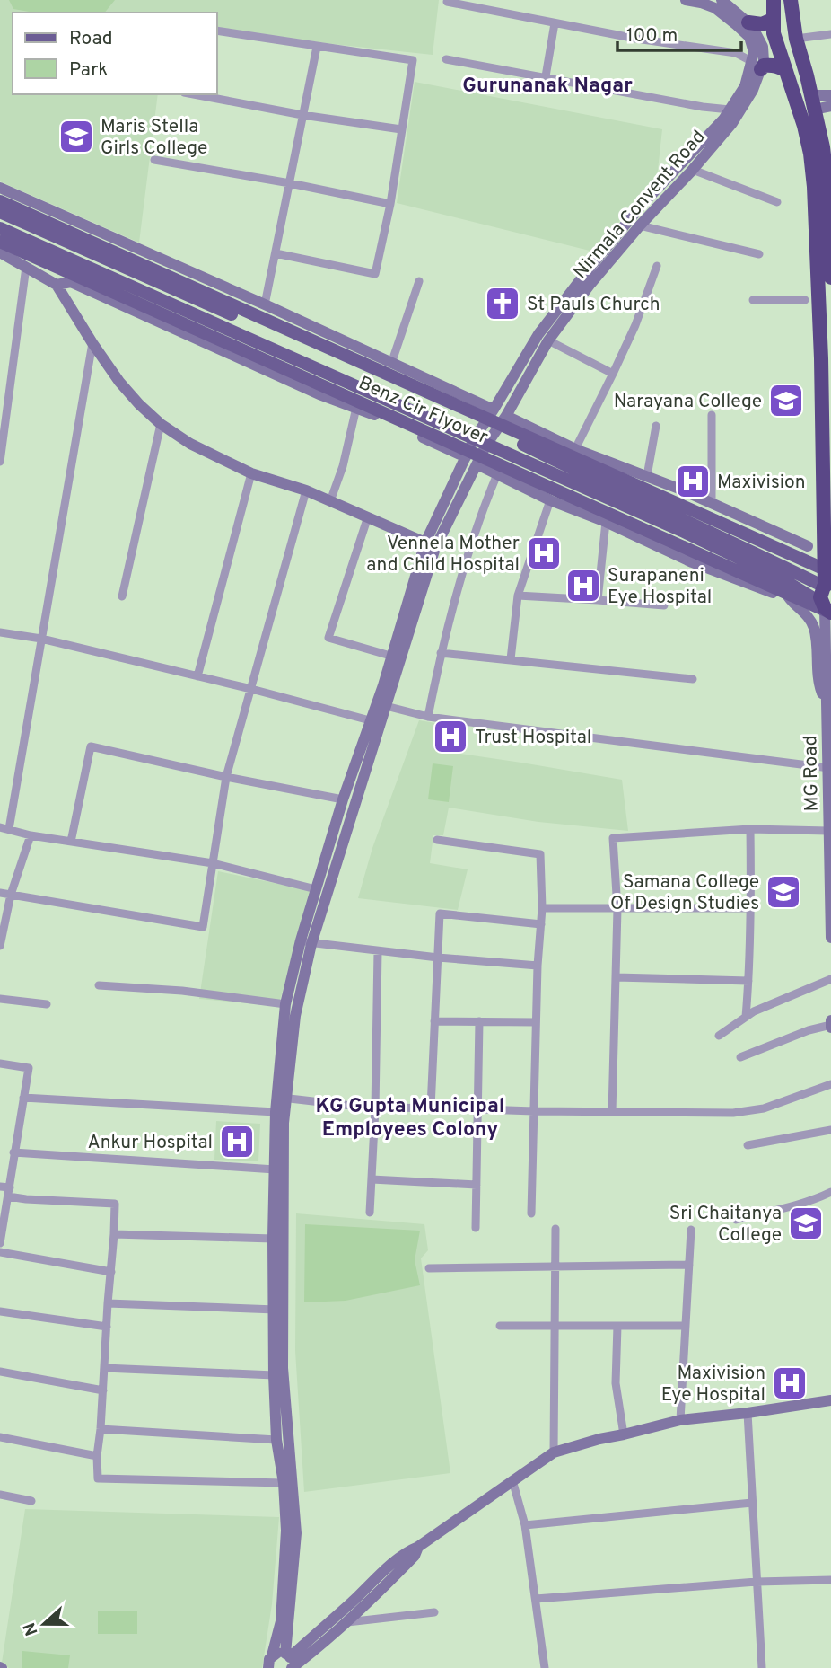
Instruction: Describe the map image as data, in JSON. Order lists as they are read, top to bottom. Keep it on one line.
{"streets":{"main road":["Benz Cir Flyover"],"street":["Nirmala Convent Road","MG Road"]},"crossings":[["Benz Cir Flyover","MG Road"]],"districts":["Gurunanak Nagar","KG Gupta Municipal Employees Colony"],"places":{"school or university":["Maris Stella Girls College","Narayana College","Samana College Of Design Studies","Sri Chaitanya College"],"church":["St Pauls Church"],"hospital":["Maxivision","Vennela Mother and Child Hospital","Surapaneni Eye Hospital","Trust Hospital","Ankur Hospital","Maxivision Eye Hospital"]},"legend":["Road","Park"],"scale_bar":"100 m","north":"left"}
